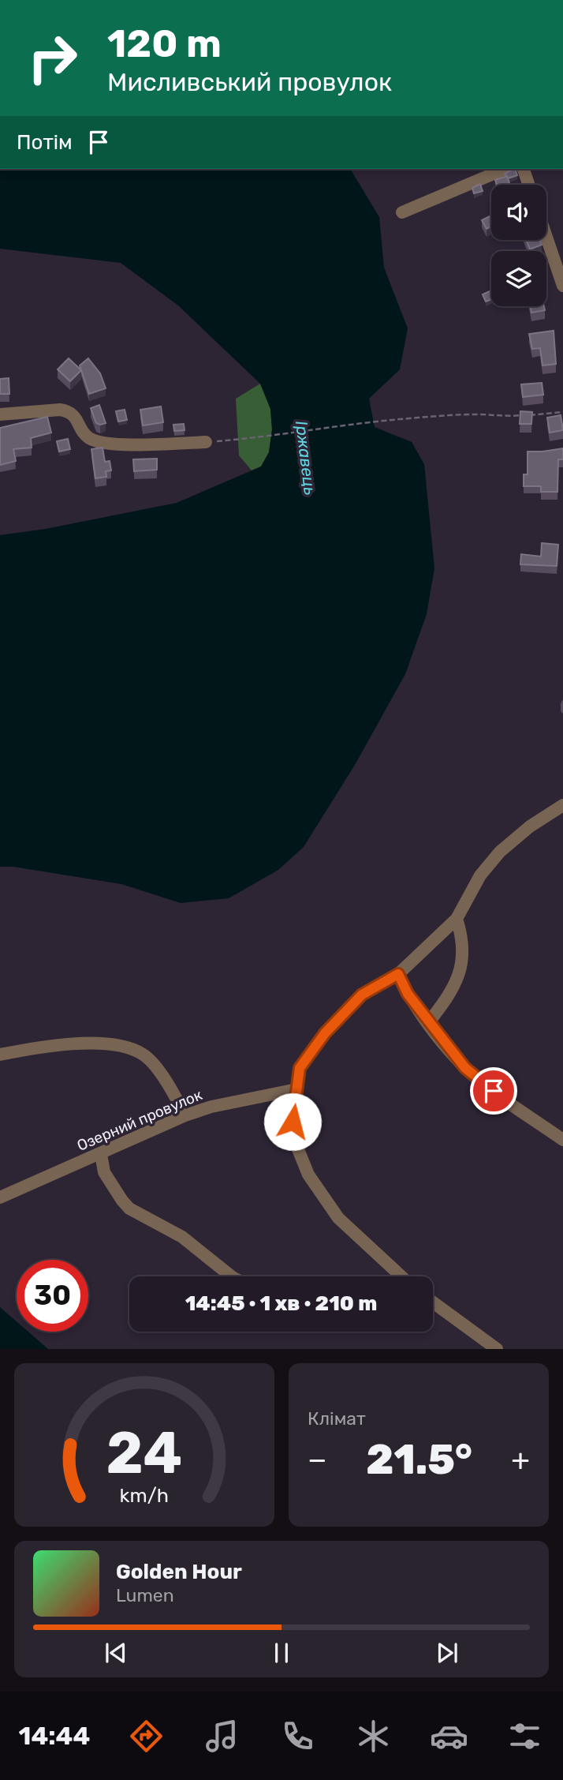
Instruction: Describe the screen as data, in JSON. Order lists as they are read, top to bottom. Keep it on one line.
{"streets":{"street":["Озерний провулок"]},"water":["Іржавець"],"page":{"turn":["120 m","Мисливський провулок"],"then":"Потім","limit":"30","trip":"14:45 · 1 хв · 210 m","tile":"Клімат","heat":["−","21.5°","+"],"song":["Golden Hour","Lumen"],"tabs":"14:44","gauge":["24","km/h"]}}
